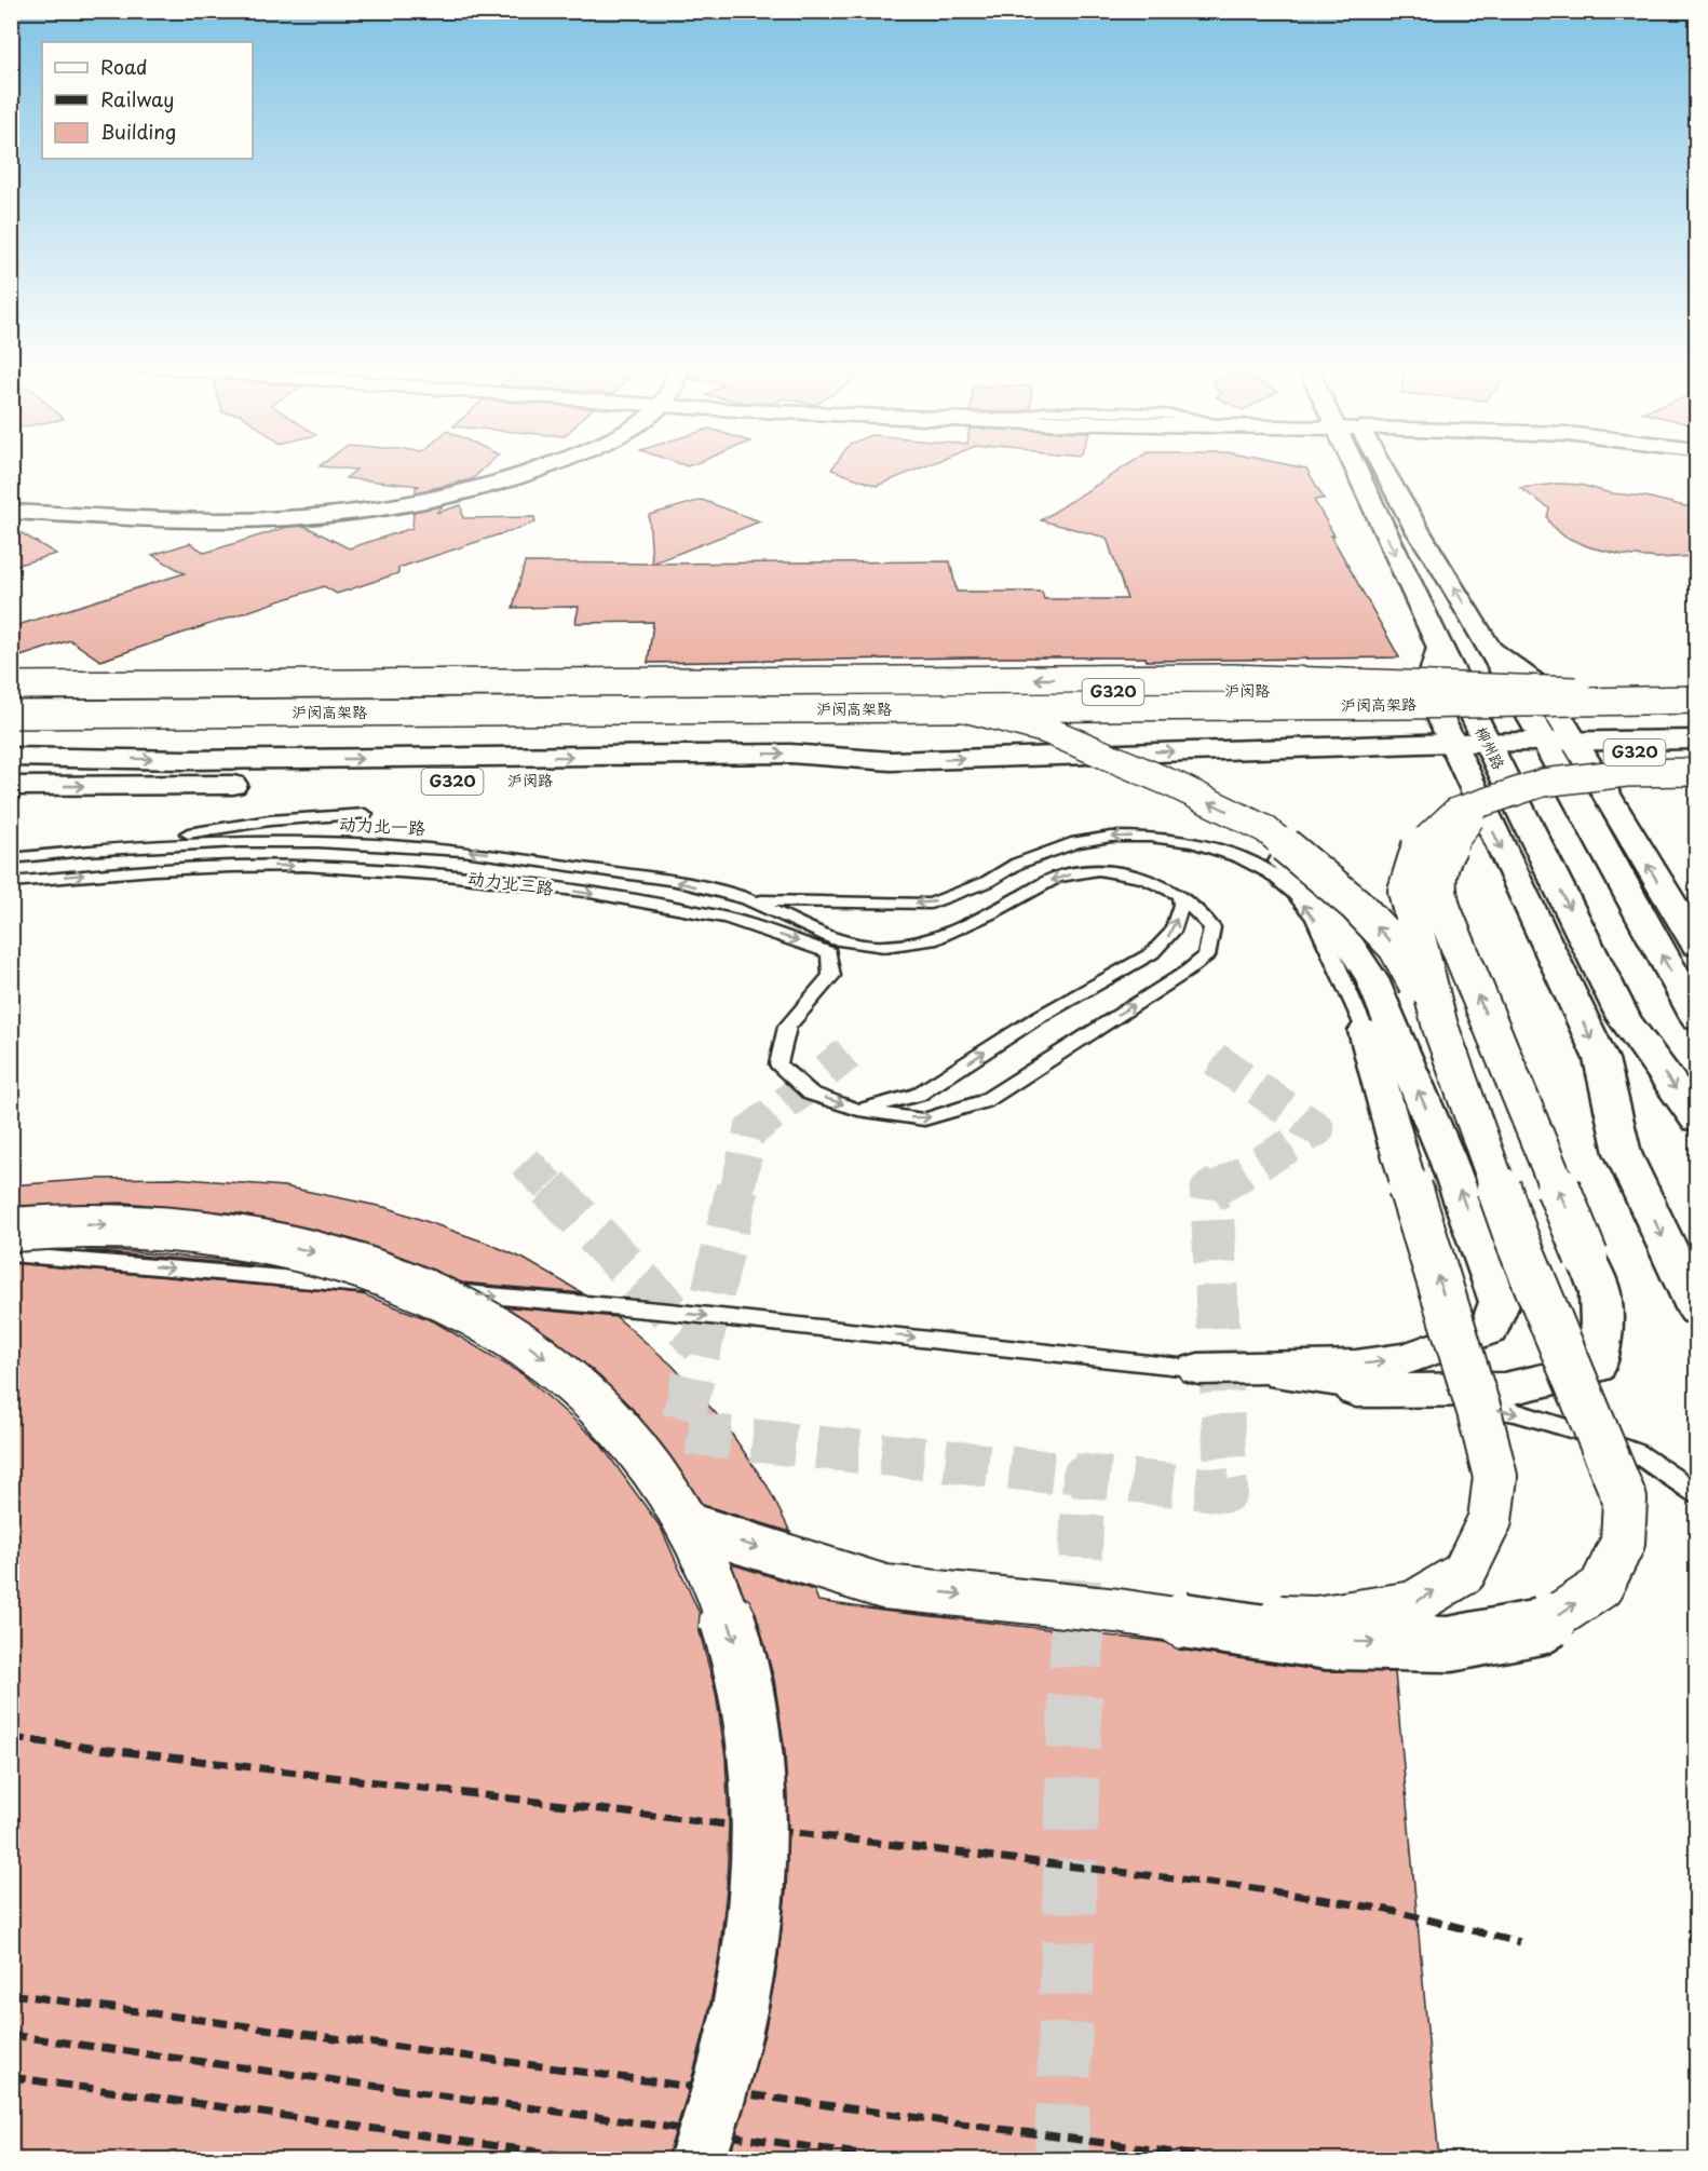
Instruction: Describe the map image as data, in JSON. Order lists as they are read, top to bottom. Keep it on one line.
{"streets":{"main road":["沪闵路","G320","沪闵高架路","柳州路"],"lane":["动力北一路","动力北三路"]},"crossings":[["沪闵路","柳州路"]],"legend":["Road","Railway","Building"]}
